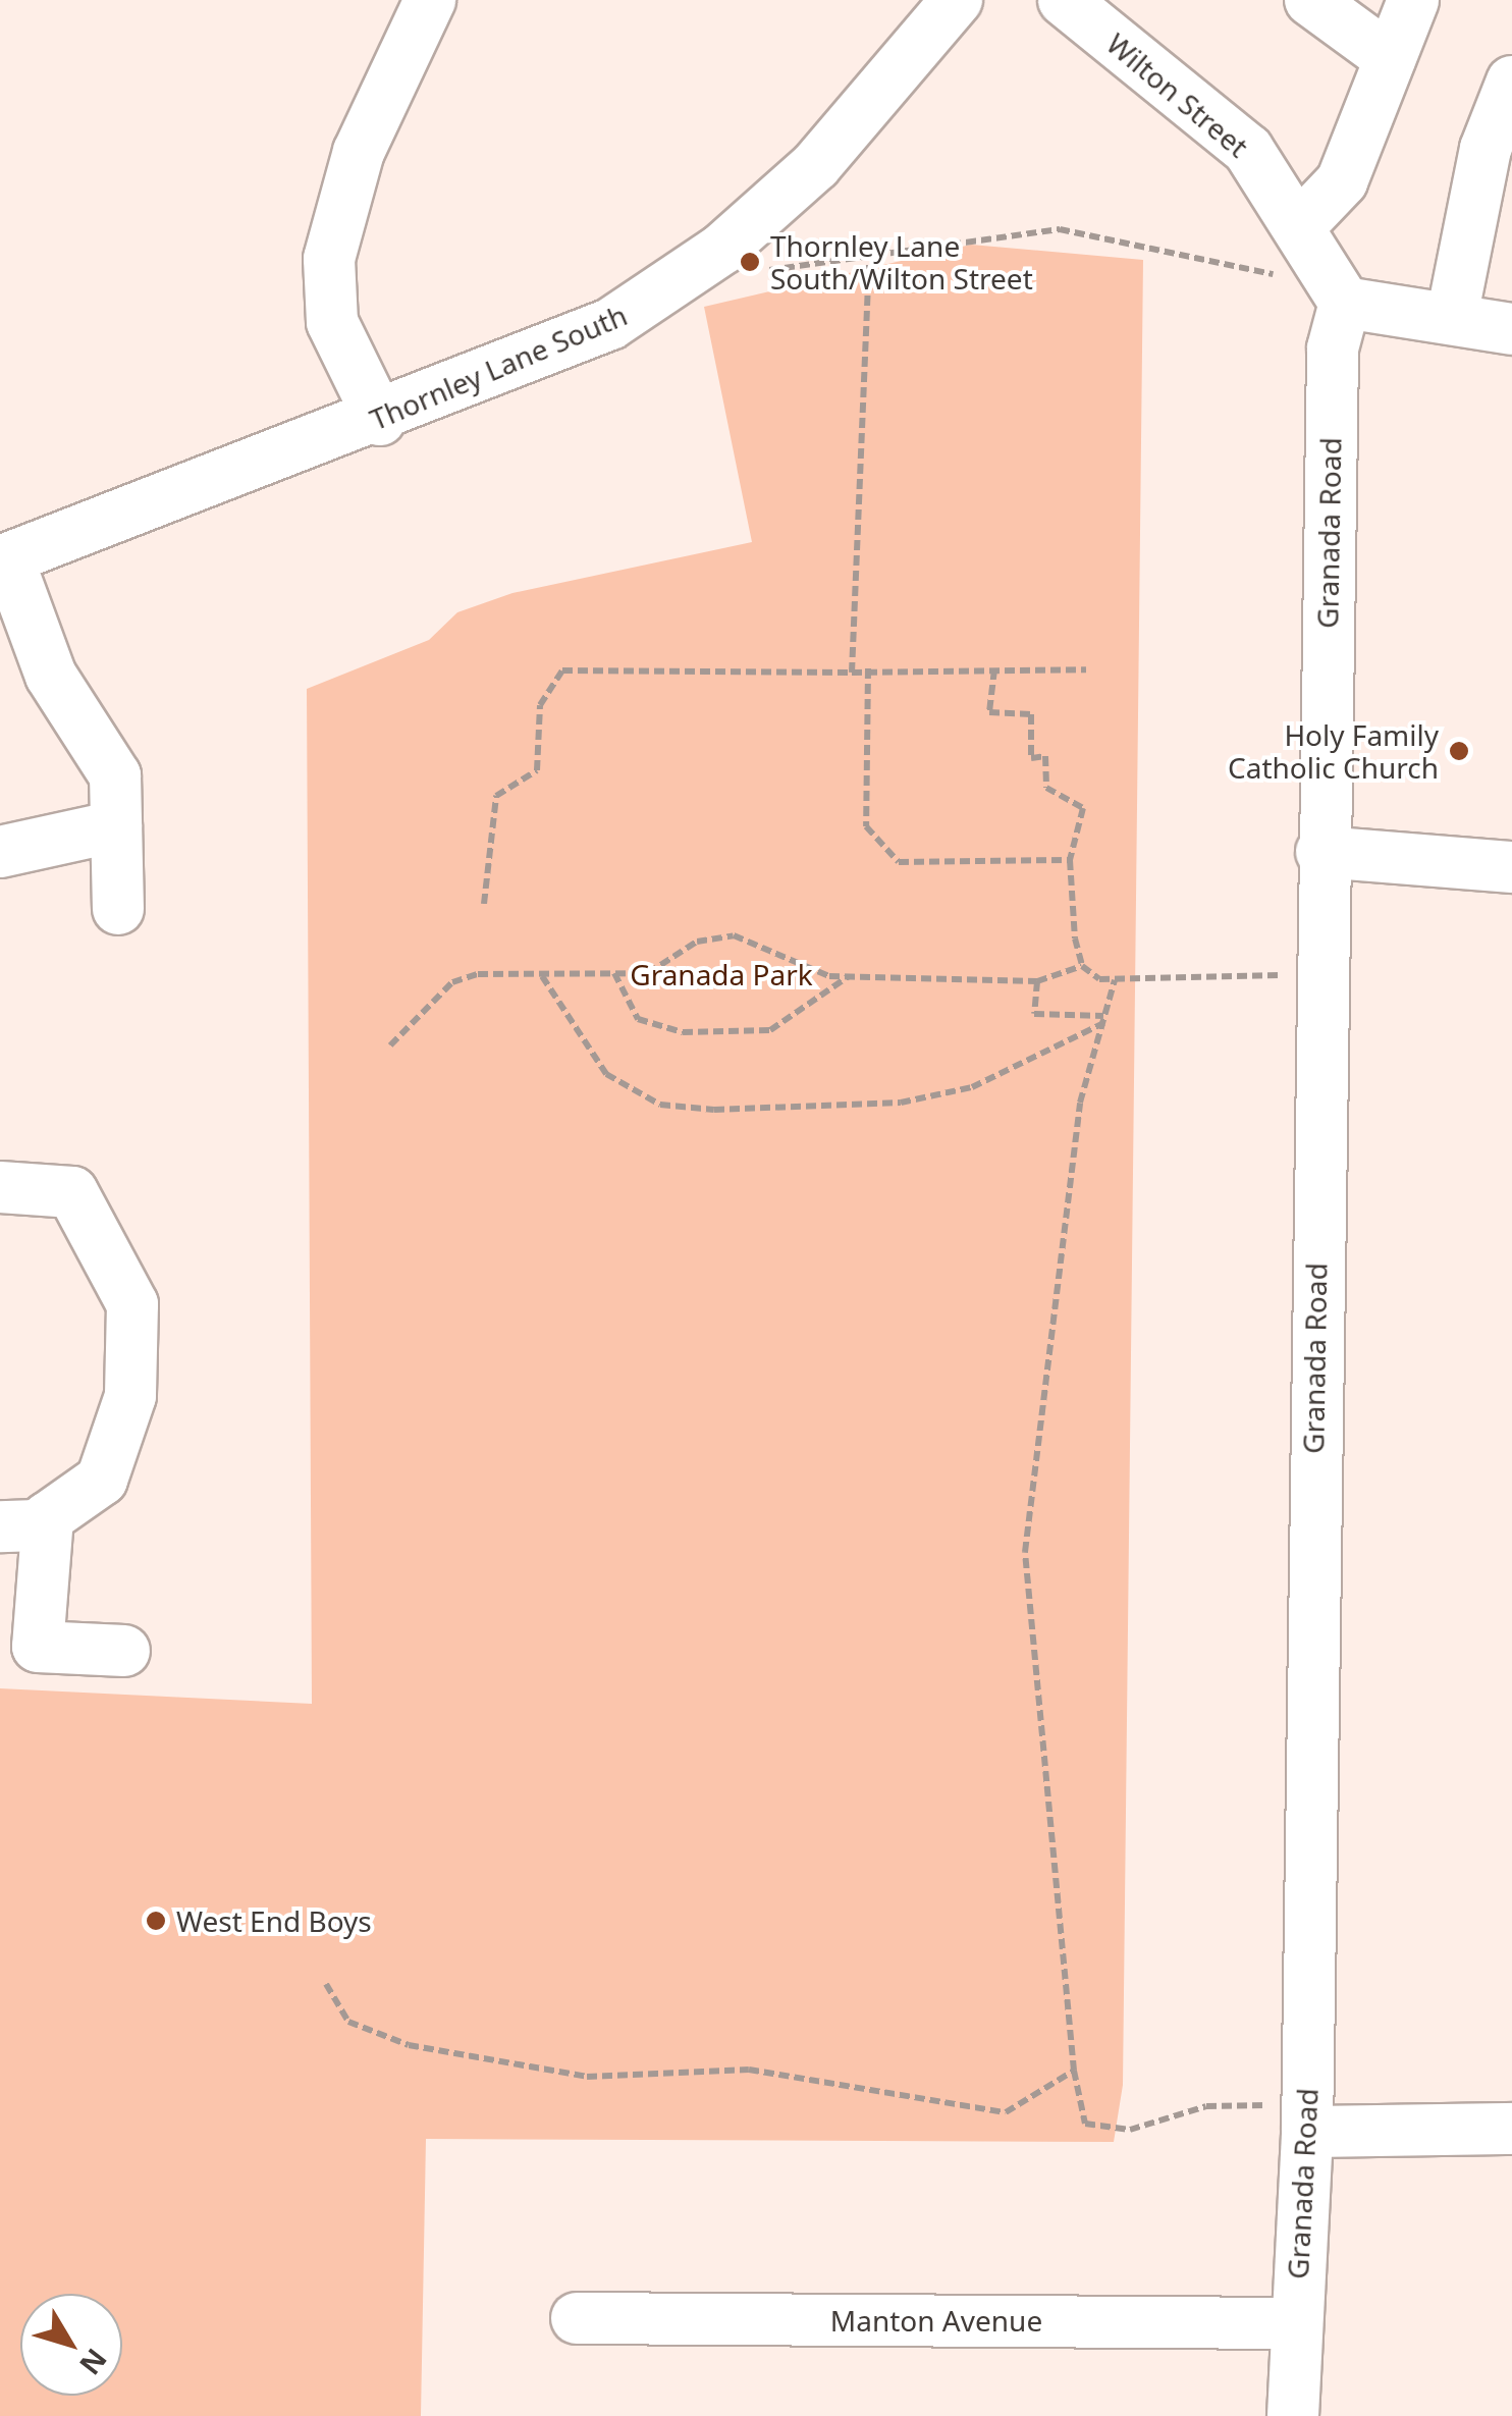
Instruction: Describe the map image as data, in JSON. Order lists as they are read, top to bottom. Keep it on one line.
{"streets":{"street":["Wilton Street","Thornley Lane South","Granada Road","Manton Avenue"]},"crossings":[["Wilton Street","Granada Road"],["Granada Road","Manton Avenue"]],"parks":["Granada Park"],"places":["Thornley Lane South/Wilton Street","Holy Family Catholic Church","West End Boys"],"north":"bottom right"}
